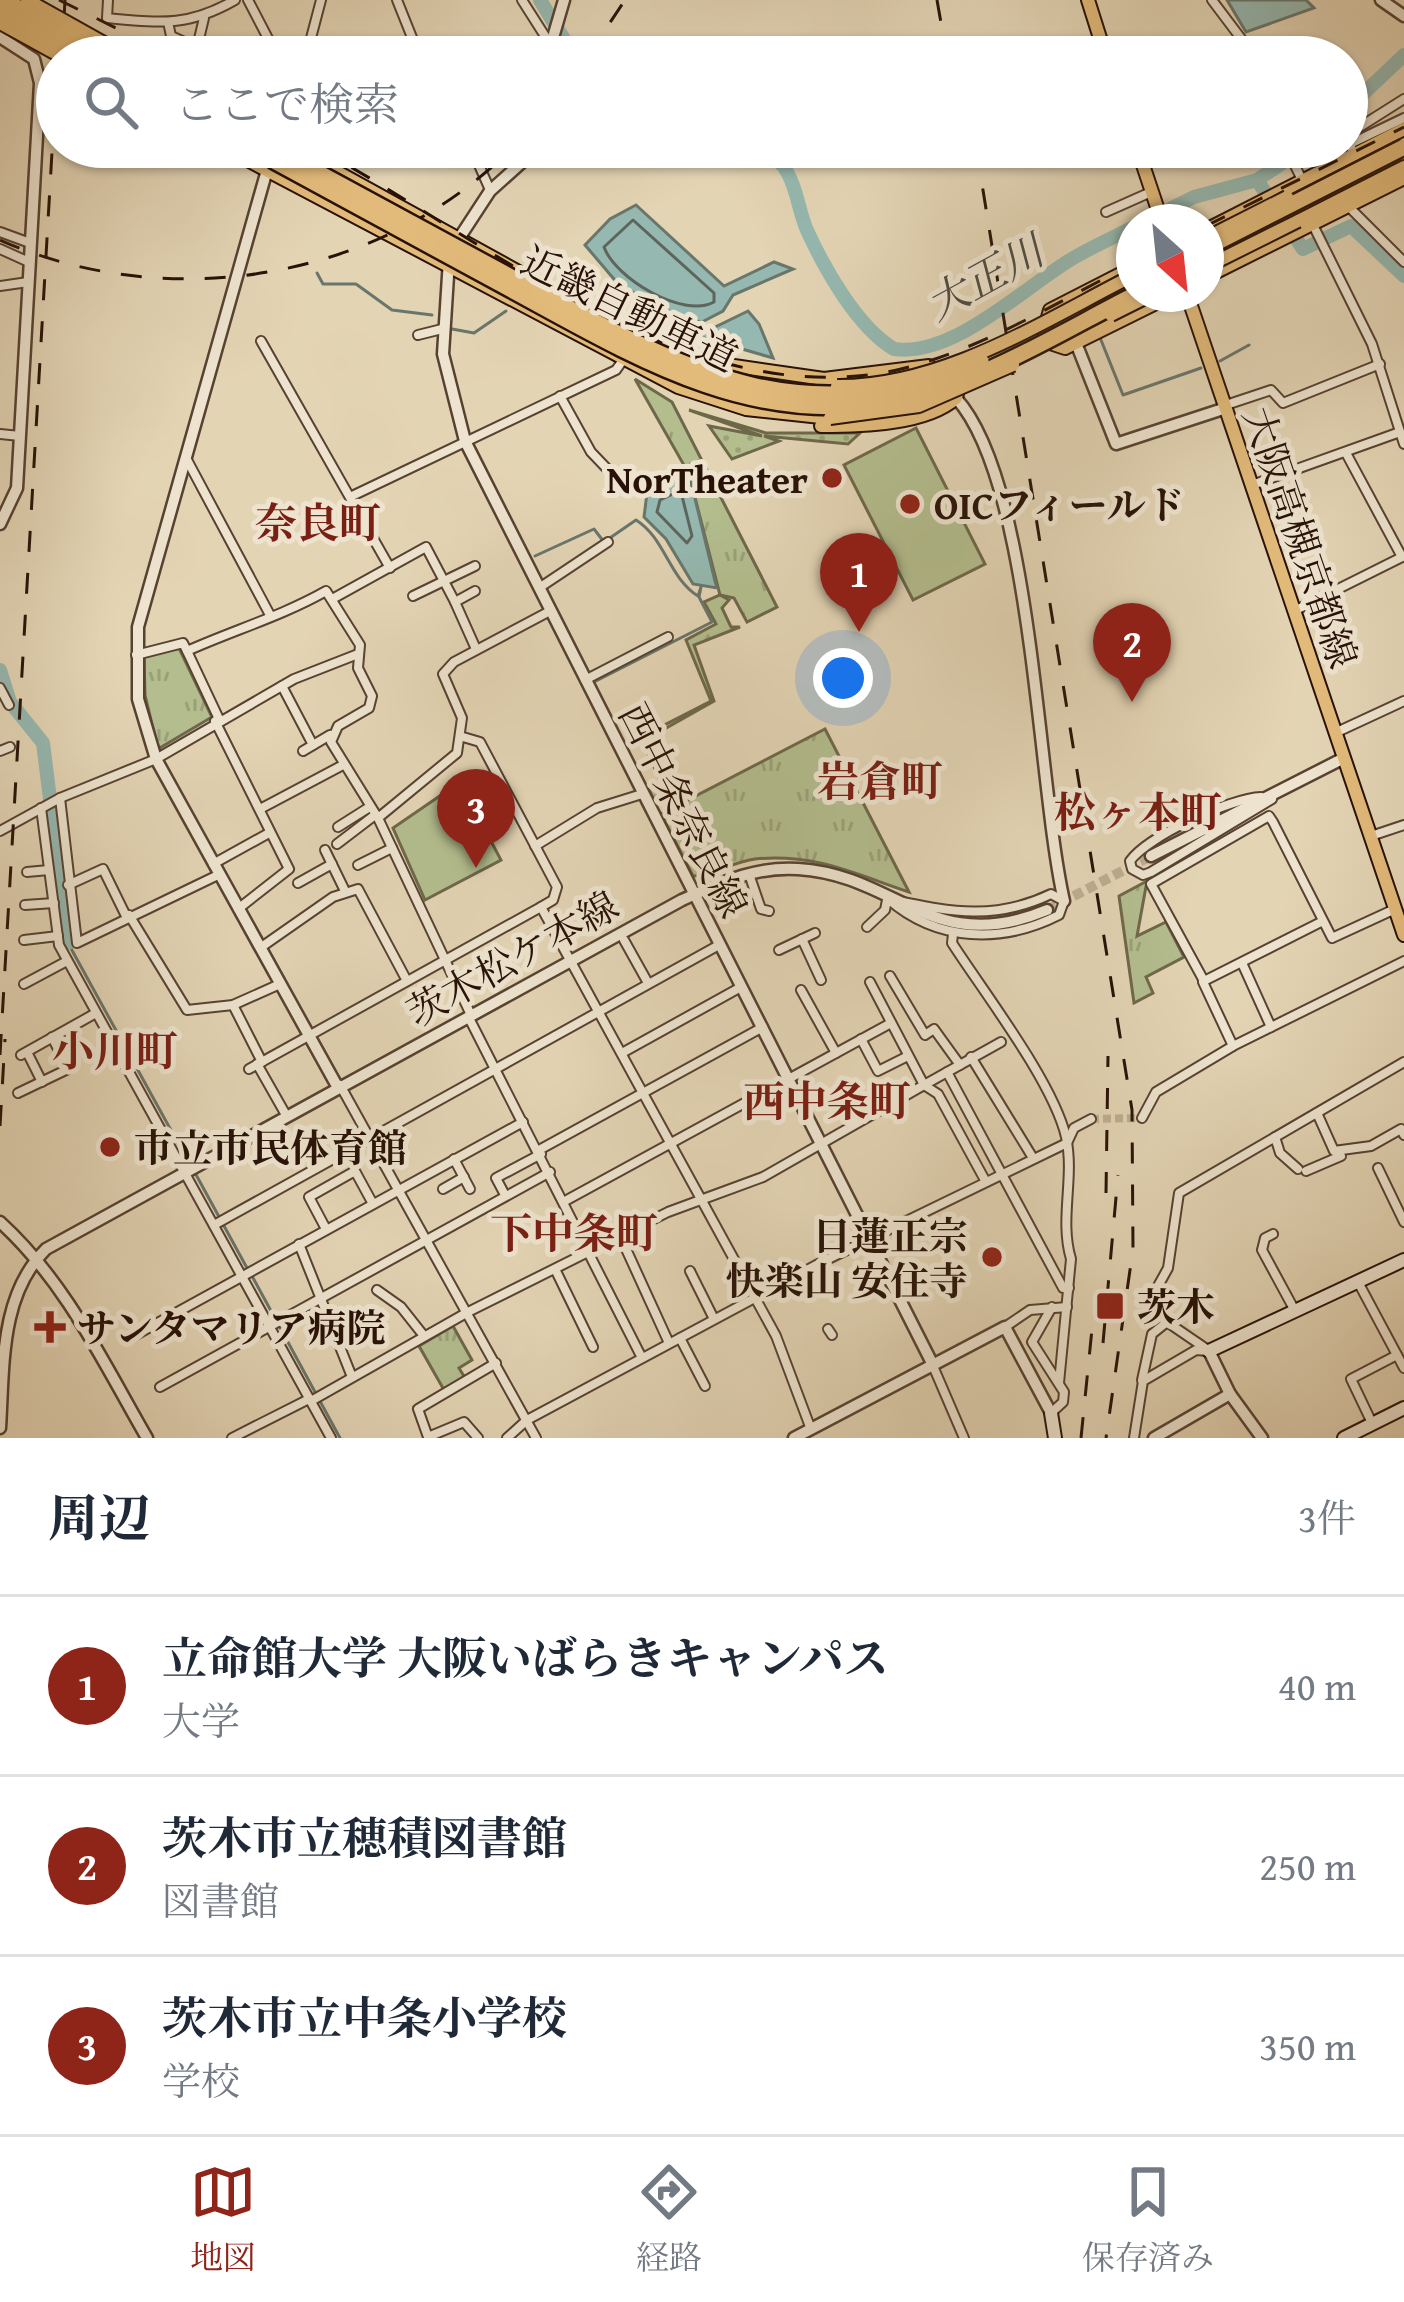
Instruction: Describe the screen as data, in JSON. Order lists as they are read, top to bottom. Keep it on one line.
{"streets":{"highway":["近畿自動車道"],"main road":["大阪高槻京都線"],"street":["西中条奈良線","茨木松ケ本線"]},"crossings":[["西中条奈良線","茨木松ケ本線"]],"districts":["奈良町","岩倉町","松ヶ本町","小川町","西中条町","下中条町"],"water":["大正川"],"places":{"other":["NorTheater","OICフィールド","市立市民体育館","日蓮正宗 快楽山 安住寺"],"transit":["茨木"],"health":["サンタマリア病院"]},"north":"bottom right","page":{"search":"ここで検索","pins":["1","2","3"],"heading":["周辺","3件"],"list":[{"mark":"1","name":"立命館大学 大阪いばらきキャンパス","note":"大学","value":"40 m"},{"mark":"2","name":"茨木市立穂積図書館","note":"図書館","value":"250 m"},{"mark":"3","name":"茨木市立中条小学校","note":"学校","value":"350 m"}],"nav":["地図","経路","保存済み"]}}
